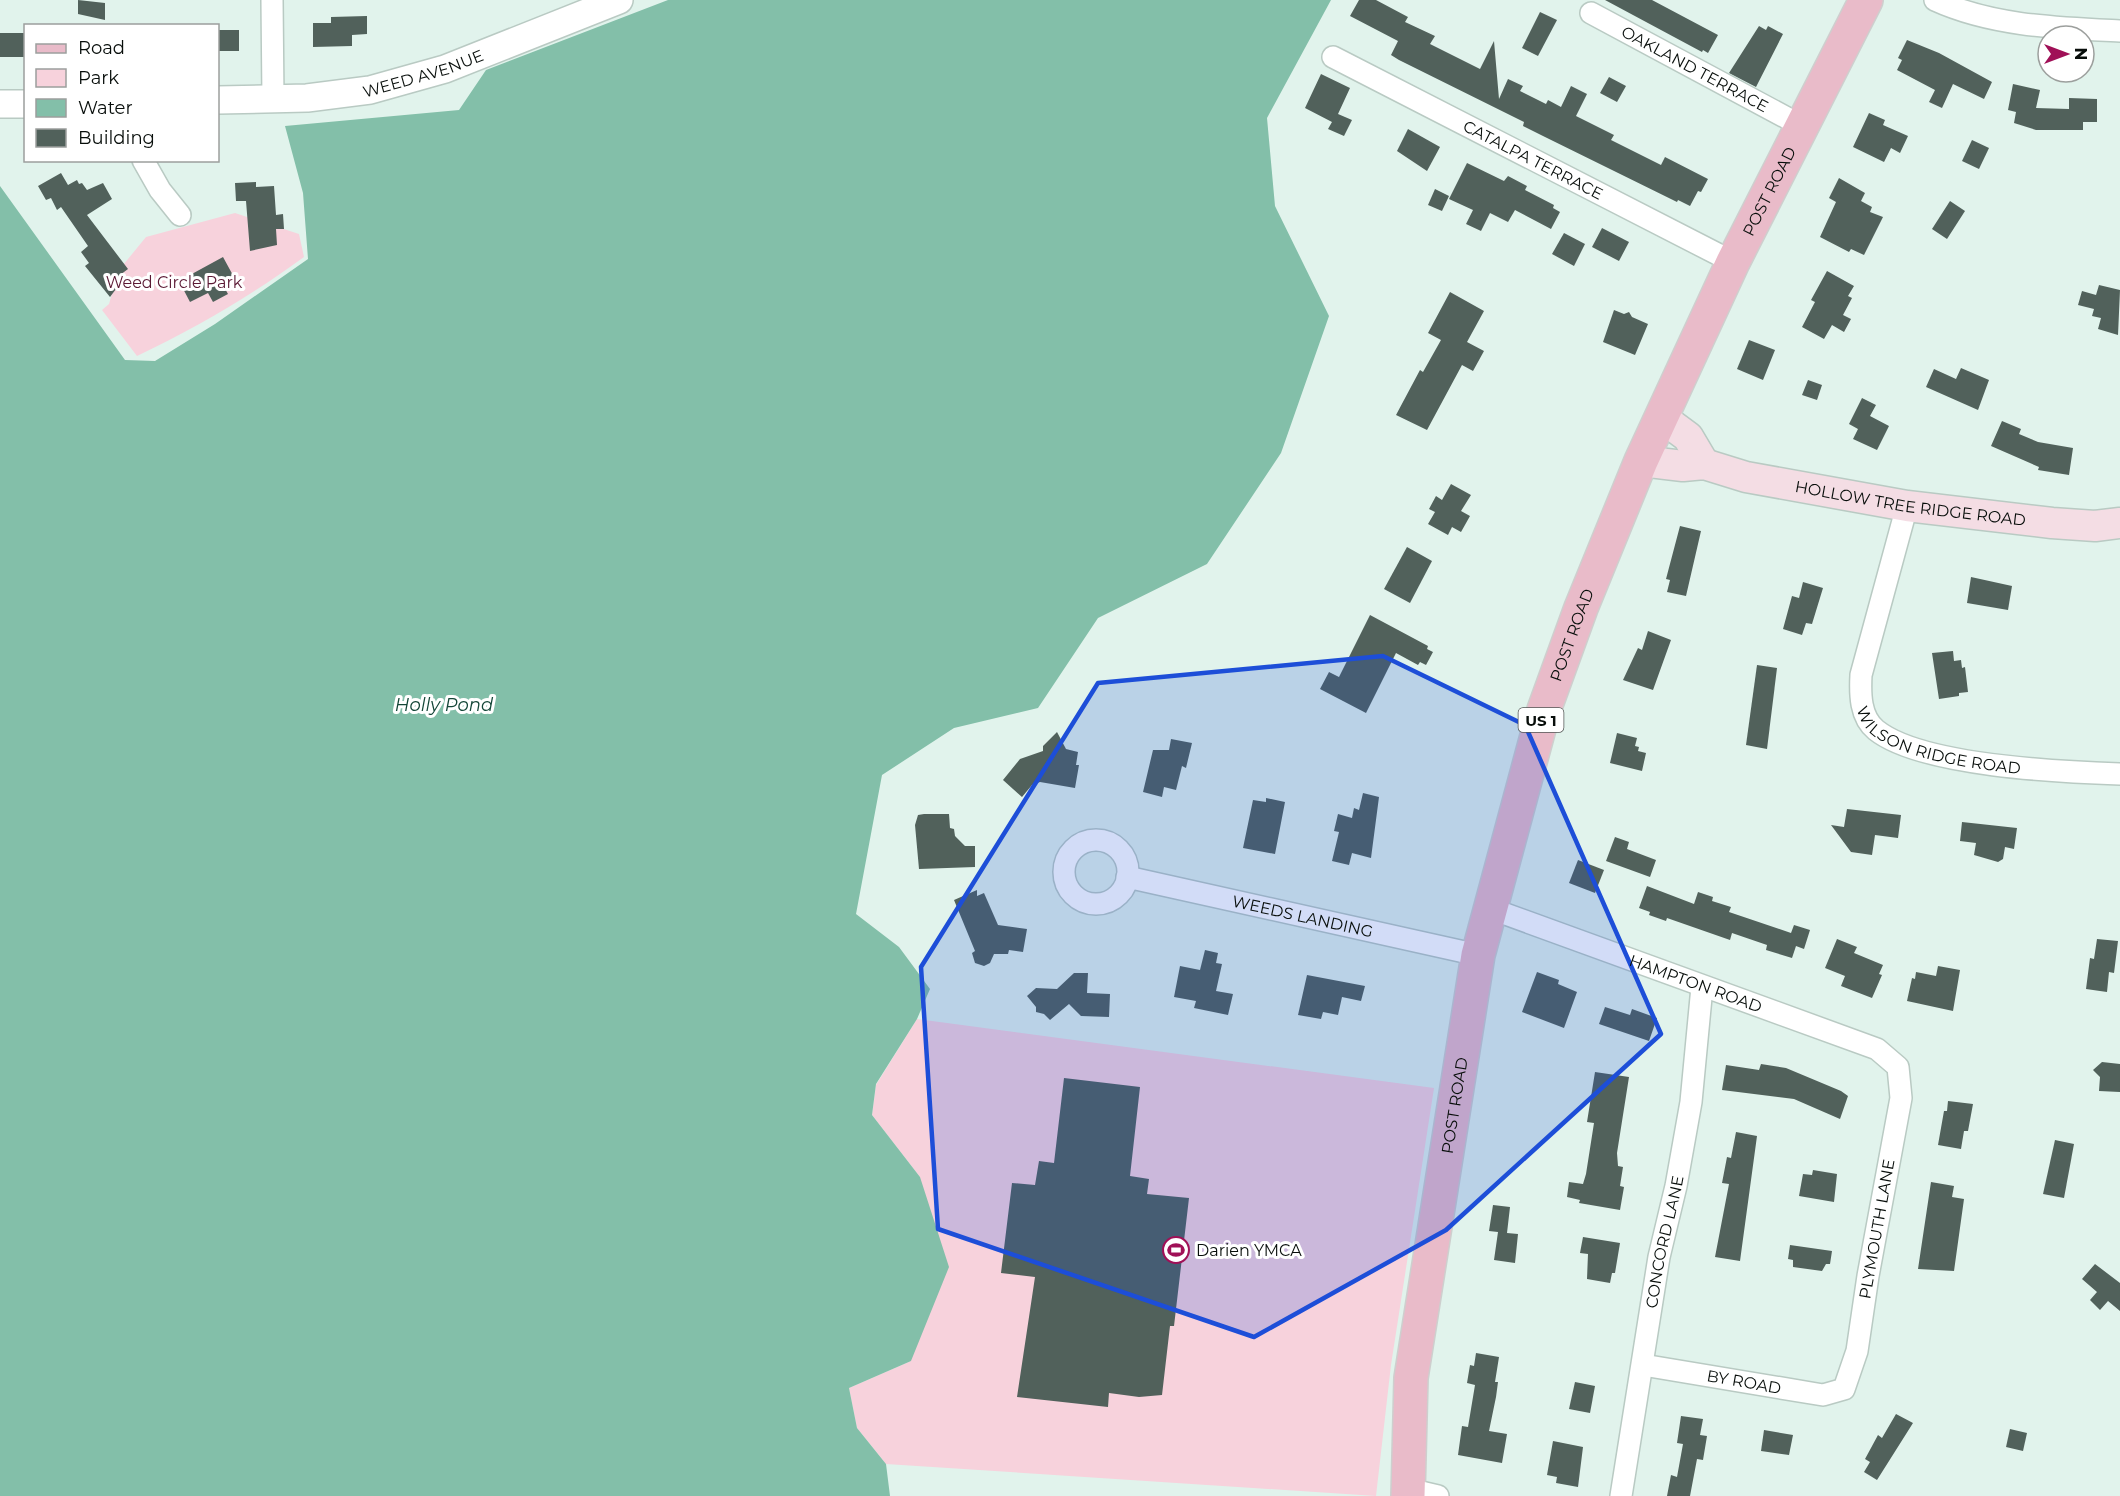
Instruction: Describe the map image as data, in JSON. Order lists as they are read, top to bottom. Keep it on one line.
{"streets":{"main road":["POST ROAD","HOLLOW TREE RIDGE ROAD","US 1"],"street":["OAKLAND TERRACE","WEED AVENUE","CATALPA TERRACE","WILSON RIDGE ROAD","WEEDS LANDING","HAMPTON ROAD","PLYMOUTH LANE","CONCORD LANE","BY ROAD"]},"crossings":[["OAKLAND TERRACE","POST ROAD"],["CATALPA TERRACE","POST ROAD"],["POST ROAD","HOLLOW TREE RIDGE ROAD"],["POST ROAD","WEEDS LANDING"],["POST ROAD","HAMPTON ROAD"],["HOLLOW TREE RIDGE ROAD","WILSON RIDGE ROAD"],["HAMPTON ROAD","PLYMOUTH LANE"],["HAMPTON ROAD","CONCORD LANE"],["PLYMOUTH LANE","BY ROAD"],["CONCORD LANE","BY ROAD"]],"water":["Holly Pond"],"parks":["Weed Circle Park"],"places":{"sports":["Darien YMCA"]},"legend":["Road","Park","Water","Building"],"north":"right"}
